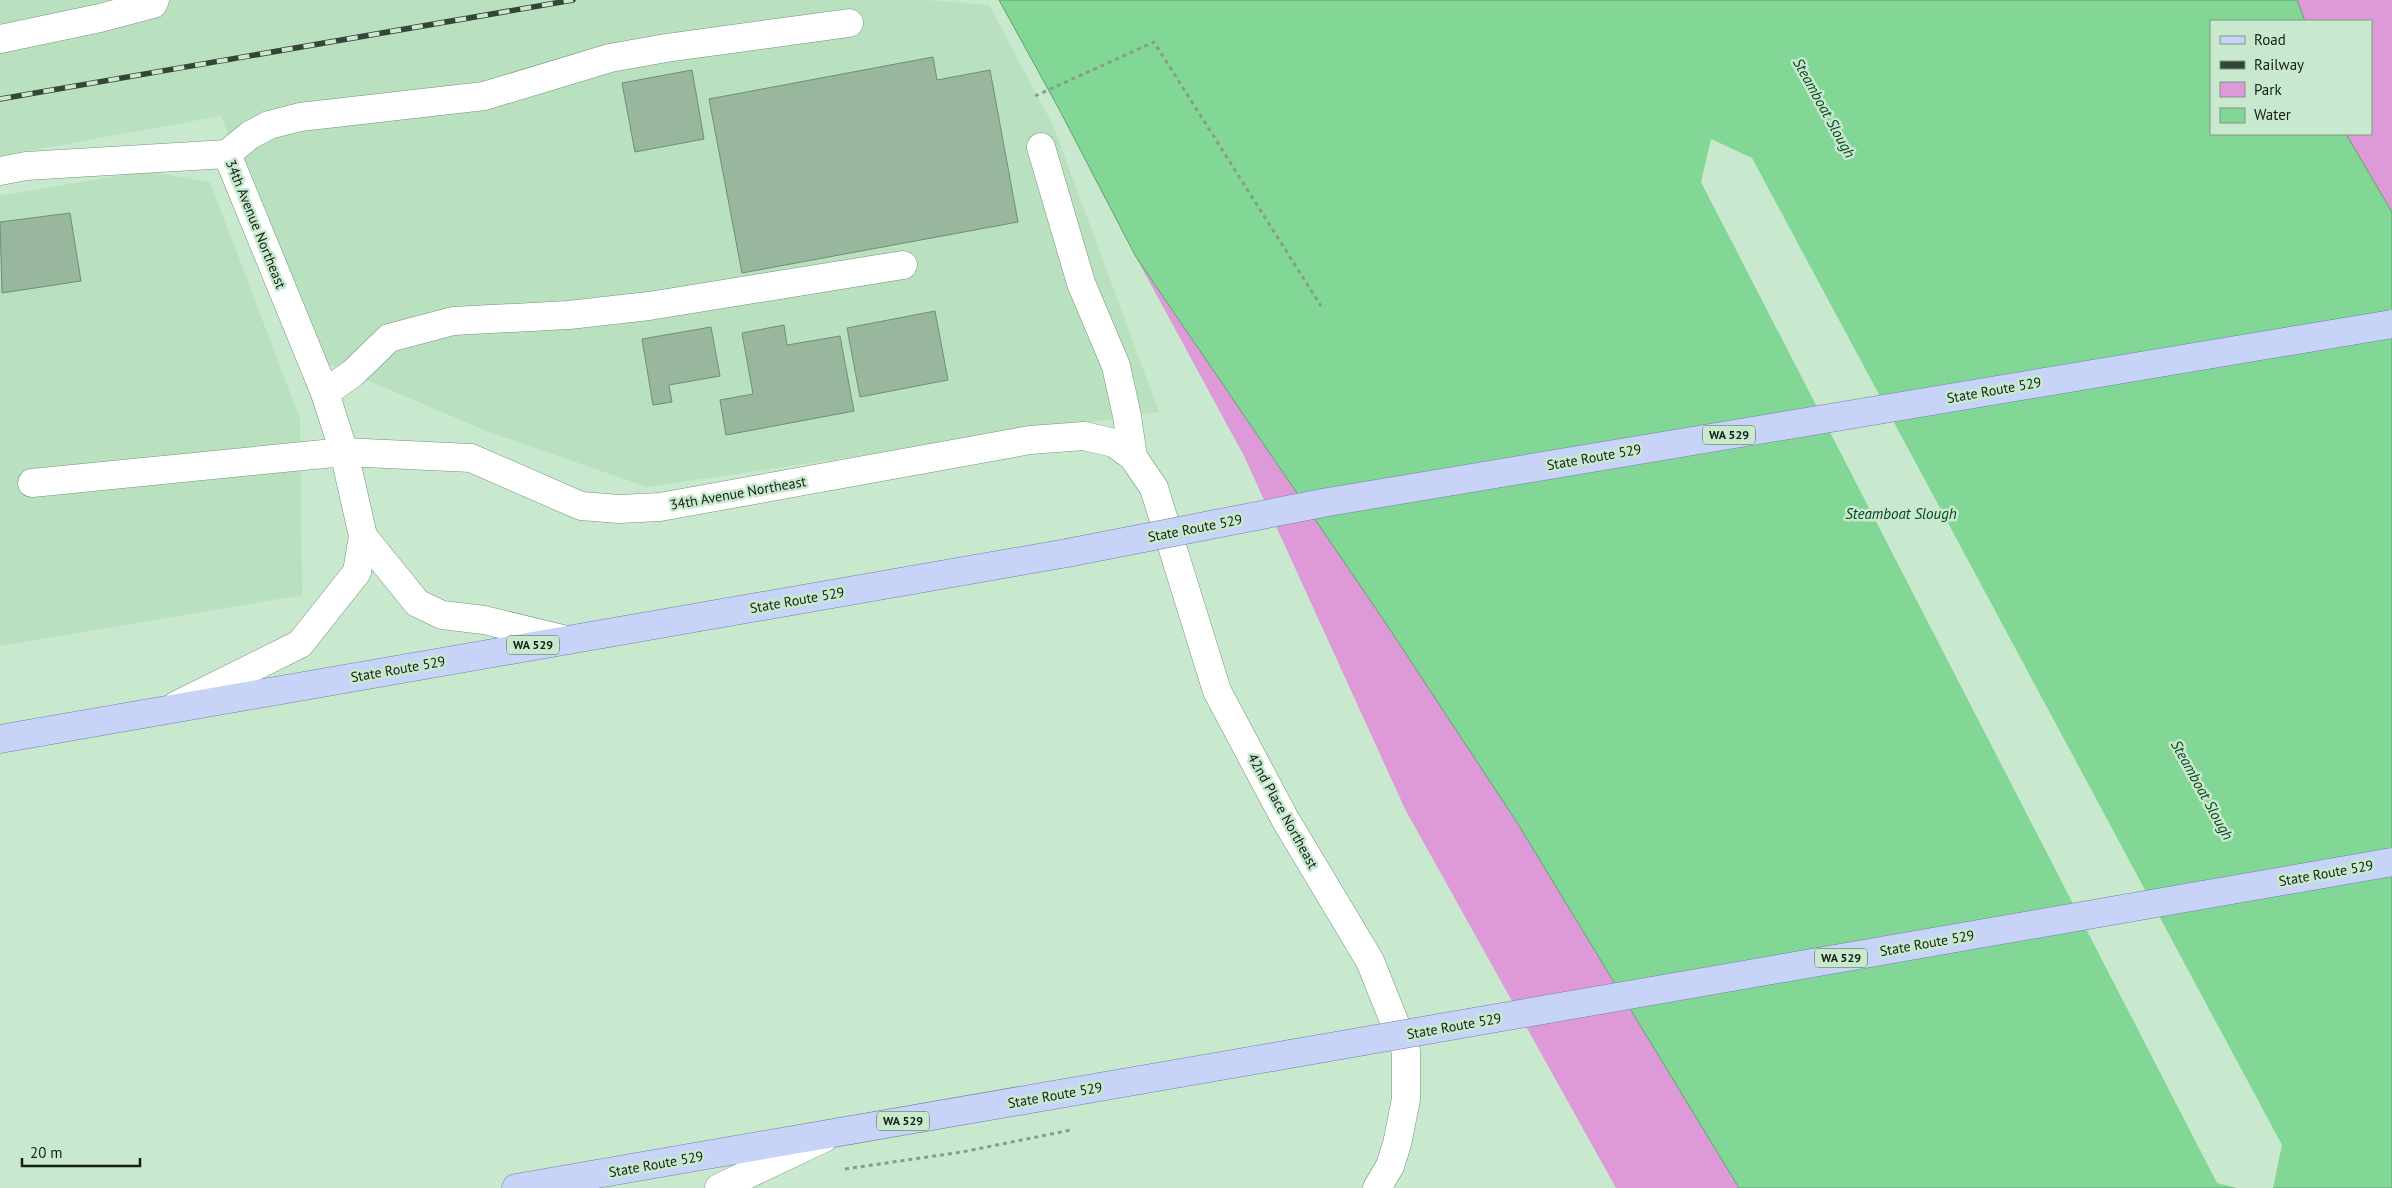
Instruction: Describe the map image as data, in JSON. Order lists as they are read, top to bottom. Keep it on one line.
{"streets":{"main road":["State Route 529","WA 529"],"street":["34th Avenue Northeast","42nd Place Northeast"]},"crossings":[["34th Avenue Northeast","State Route 529"],["34th Avenue Northeast","42nd Place Northeast"]],"water":["Steamboat Slough"],"legend":["Road","Railway","Park","Water"],"scale_bar":"20 m"}
